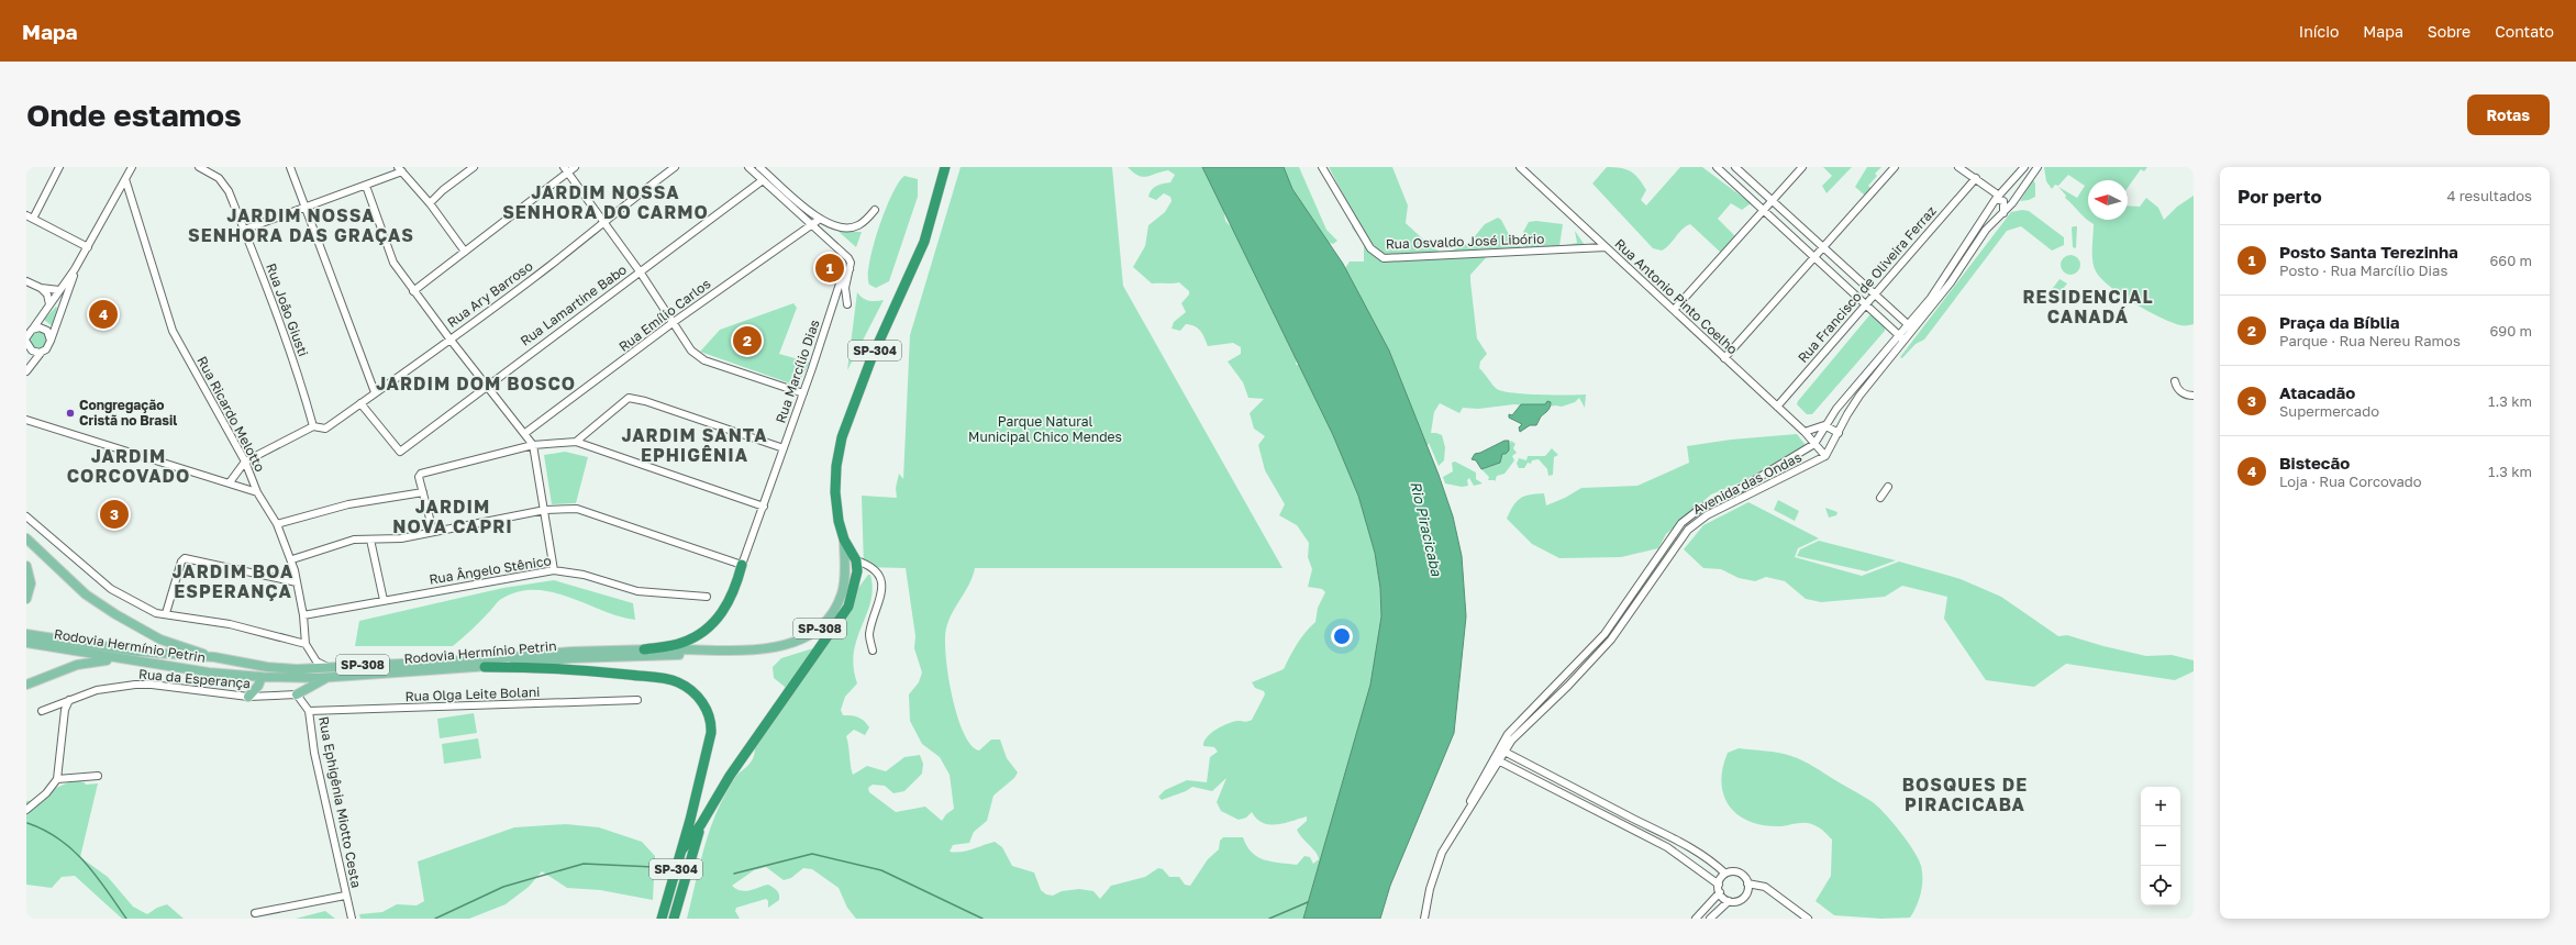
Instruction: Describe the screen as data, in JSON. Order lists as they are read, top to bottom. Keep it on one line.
{"streets":{"highway":["SP-304"],"main road":["SP-308","Rodovia Hermínio Petrin"],"street":["Rua Osvaldo José Libório","Rua Francisco de Oliveira Ferraz","Rua Ary Barroso","Rua Antonio Pinto Coelho","Rua Lamartine Babo","Rua João Giusti","Rua Emílio Carlos","Rua Marcílio Dias","Rua Ricardo Melotto","Avenida das Ondas","Rua Ângelo Stênico","Rua da Esperança","Rua Olga Leite Bolani","Rua Ephigênia Miotto Cesta"]},"crossings":[["Rua Osvaldo José Libório","Rua Antonio Pinto Coelho"],["Rua Francisco de Oliveira Ferraz","Rua Antonio Pinto Coelho"],["Rua Ary Barroso","Rua Lamartine Babo"],["Rua Ary Barroso","Rua João Giusti"],["Rua Ary Barroso","Rua Ricardo Melotto"],["Rua Antonio Pinto Coelho","Avenida das Ondas"],["SP-304","Rodovia Hermínio Petrin"],["Rua Ricardo Melotto","Rua Ângelo Stênico"],["Rua Ricardo Melotto","Rodovia Hermínio Petrin"],["Rua da Esperança","Rua Ephigênia Miotto Cesta"],["Rua Olga Leite Bolani","Rua Ephigênia Miotto Cesta"]],"districts":["JARDIM NOSSA SENHORA DO CARMO","JARDIM NOSSA SENHORA DAS GRAÇAS","RESIDENCIAL CANADÁ","JARDIM DOM BOSCO","JARDIM SANTA EPHIGÊNIA","JARDIM CORCOVADO","JARDIM NOVA CAPRI","JARDIM BOA ESPERANÇA","BOSQUES DE PIRACICABA"],"water":["Rio Piracicaba"],"parks":["Parque Natural Municipal Chico Mendes"],"places":["Congregação Cristã no Brasil"],"north":"left","page":{"header":"Mapa","nav":["Início","Mapa","Sobre","Contato"],"buttons":"Rotas","title":"Onde estamos","heading":["Por perto","4 resultados"],"list":[{"mark":"1","name":"Posto Santa Terezinha","note":"Posto · Rua Marcílio Dias","value":"660 m"},{"mark":"2","name":"Praça da Bíblia","note":"Parque · Rua Nereu Ramos","value":"690 m"},{"mark":"3","name":"Atacadão","note":"Supermercado","value":"1.3 km"},{"mark":"4","name":"Bistecão","note":"Loja · Rua Corcovado","value":"1.3 km"}],"pins":["1","4","2","3"],"map_buttons":["+","−"]}}
